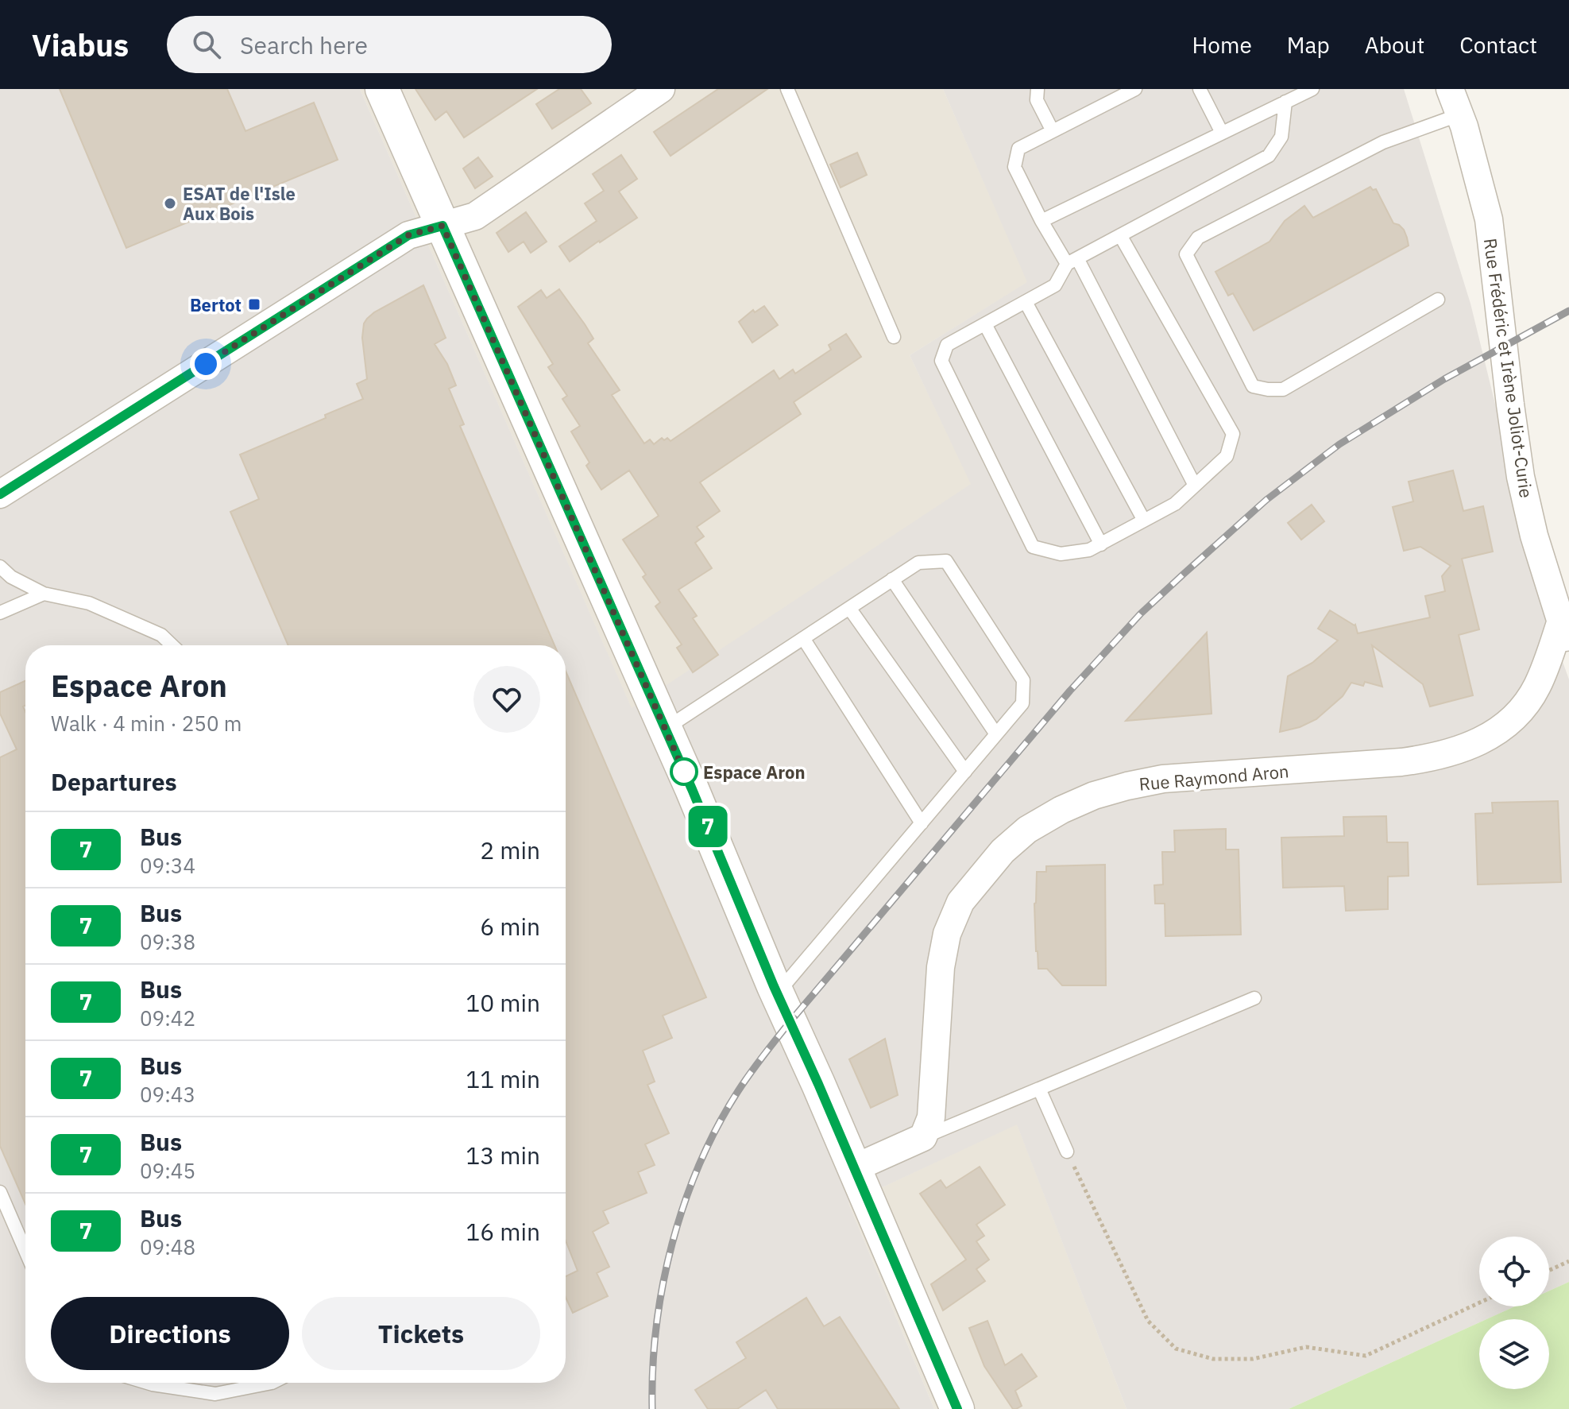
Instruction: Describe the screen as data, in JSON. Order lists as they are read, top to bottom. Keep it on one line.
{"streets":{"street":["Rue Frédéric et Irène Joliot-Curie","Rue Raymond Aron"]},"crossings":[["Rue Frédéric et Irène Joliot-Curie","Rue Raymond Aron"]],"places":{"other":["ESAT de l'Isle Aux Bois","Espace Aron"],"transit":["Bertot"]},"lines":["bus line 7"],"page":{"header":"Viabus","search":"Search here","nav":["Home","Map","About","Contact"],"on_map":"7","heading":[["Espace Aron","Walk · 4 min · 250 m"],"Departures"],"list":[{"mark":"7","name":"Bus","note":"09:34","value":"2 min"},{"mark":"7","name":"Bus","note":"09:38","value":"6 min"},{"mark":"7","name":"Bus","note":"09:42","value":"10 min"},{"mark":"7","name":"Bus","note":"09:43","value":"11 min"},{"mark":"7","name":"Bus","note":"09:45","value":"13 min"},{"mark":"7","name":"Bus","note":"09:48","value":"16 min"}],"buttons":["Directions","Tickets"]}}
